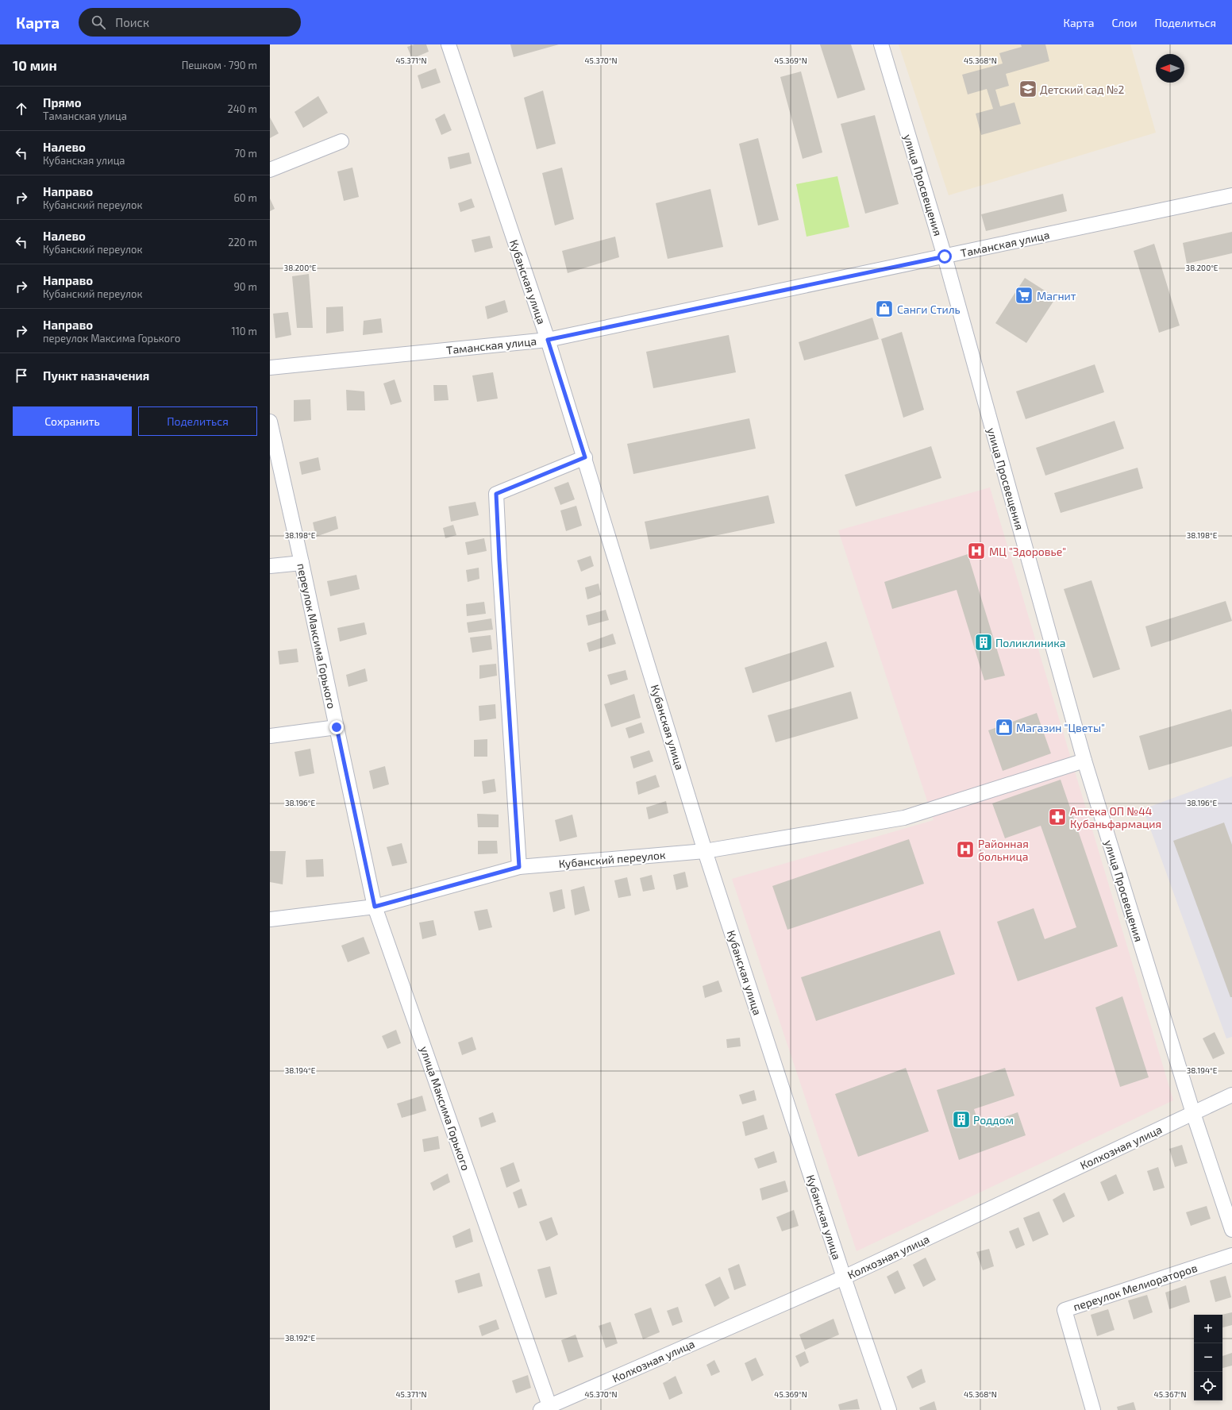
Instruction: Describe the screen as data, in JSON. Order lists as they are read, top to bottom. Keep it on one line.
{"streets":{"street":["улица Просвещения","Таманская улица","Кубанская улица","переулок Максима Горького","Кубанский переулок","улица Максима Горького","Колхозная улица","переулок Мелиораторов"]},"crossings":[["улица Просвещения","Таманская улица"],["улица Просвещения","Кубанский переулок"],["улица Просвещения","Колхозная улица"],["Таманская улица","Кубанская улица"],["Кубанская улица","Кубанский переулок"],["Кубанская улица","Колхозная улица"],["переулок Максима Горького","Кубанский переулок"],["переулок Максима Горького","улица Максима Горького"],["Кубанский переулок","улица Максима Горького"],["улица Максима Горького","Колхозная улица"]],"places":{"school or university":["Детский сад №2"],"supermarket":["Магнит"],"shop":["Санги Стиль","Магазин \"Цветы\""],"hospital":["МЦ \"Здоровье\"","Районная больница"],"building":["Поликлиника","Роддом"],"pharmacy":["Аптека ОП №44 Кубаньфармация"]},"north":"left","page":{"header":"Карта","search":"Поиск","nav":["Карта","Слои","Поделиться"],"heading":["10 мин","Пешком · 790 m"],"list":[["Прямо","Таманская улица","240 m"],["Налево","Кубанская улица","70 m"],["Направо","Кубанский переулок","60 m"],["Налево","Кубанский переулок","220 m"],["Направо","Кубанский переулок","90 m"],["Направо","переулок Максима Горького","110 m"],"Пункт назначения"],"buttons":["Сохранить","Поделиться"],"map_buttons":["+","−"]},"coordinates":["45.371°N","45.370°N","45.369°N","45.368°N","38.200°E","38.198°E","38.196°E","38.194°E","38.192°E","45.367°N"]}
